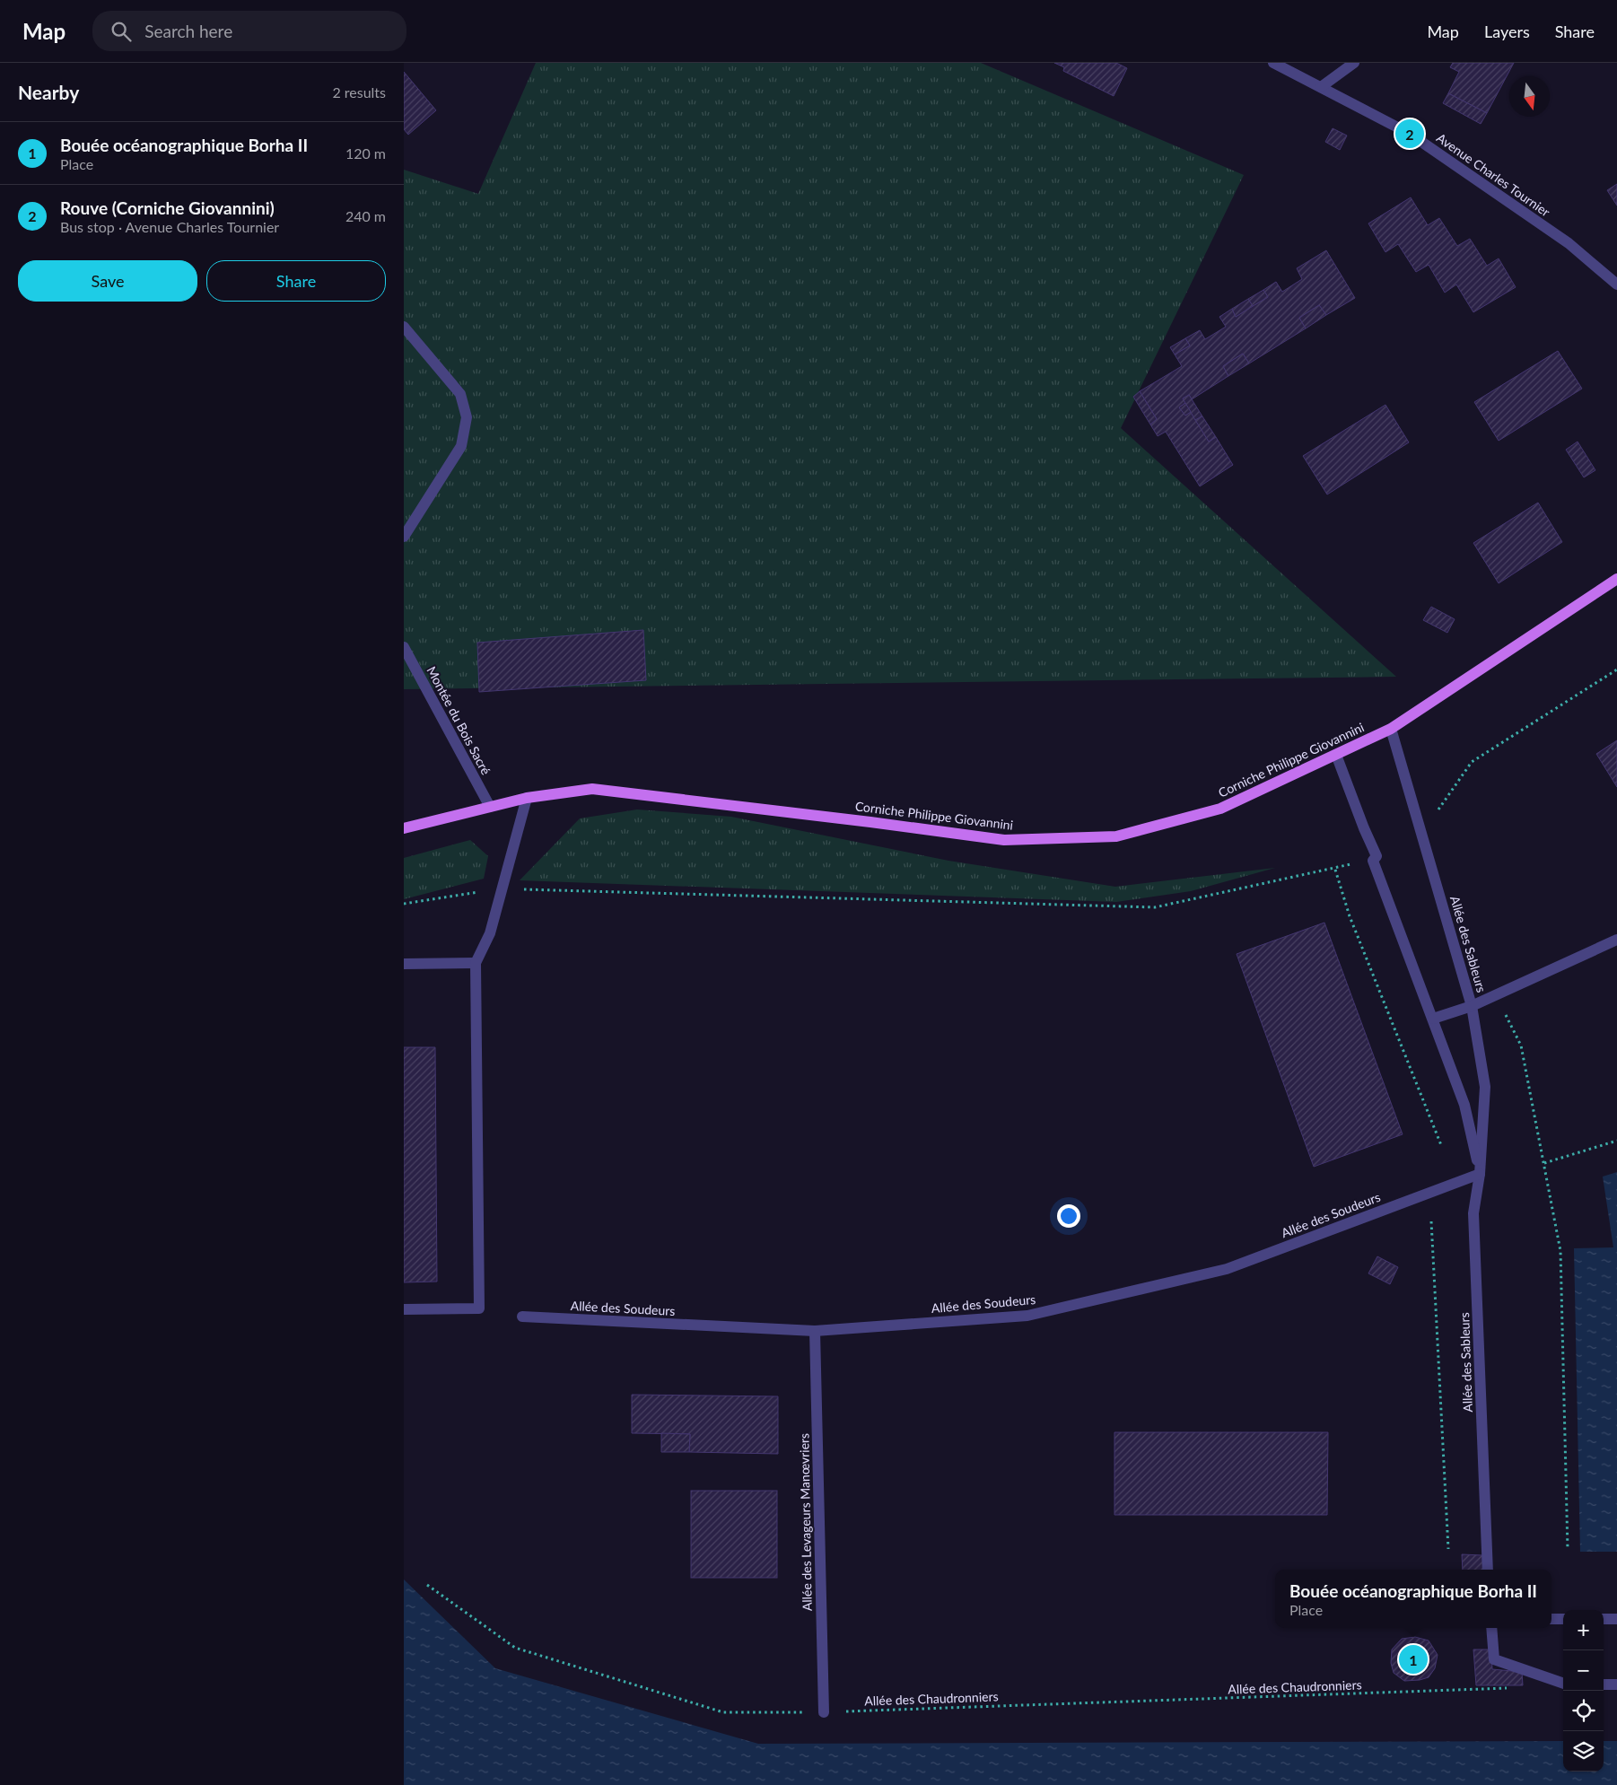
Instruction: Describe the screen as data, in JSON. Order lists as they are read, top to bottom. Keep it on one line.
{"streets":{"main road":["Corniche Philippe Giovannini"],"street":["Avenue Charles Tournier","Montée du Bois Sacré","Allée des Sableurs","Allée des Soudeurs","Allée des Levageurs Manœvriers"],"path":["Allée des Chaudronniers"]},"crossings":[["Montée du Bois Sacré","Corniche Philippe Giovannini"],["Corniche Philippe Giovannini","Allée des Sableurs"],["Allée des Sableurs","Allée des Soudeurs"],["Allée des Soudeurs","Allée des Levageurs Manœvriers"],["Allée des Levageurs Manœvriers","Allée des Chaudronniers"]],"north":"bottom","page":{"header":"Map","search":"Search here","nav":["Map","Layers","Share"],"heading":["Nearby","2 results"],"pins":["2","1"],"list":[{"mark":"1","name":"Bouée océanographique Borha II","note":"Place","value":"120 m"},{"mark":"2","name":"Rouve (Corniche Giovannini)","note":"Bus stop · Avenue Charles Tournier","value":"240 m"}],"buttons":["Save","Share"],"popup":["Bouée océanographique Borha II","Place"],"map_buttons":["+","−"]}}
